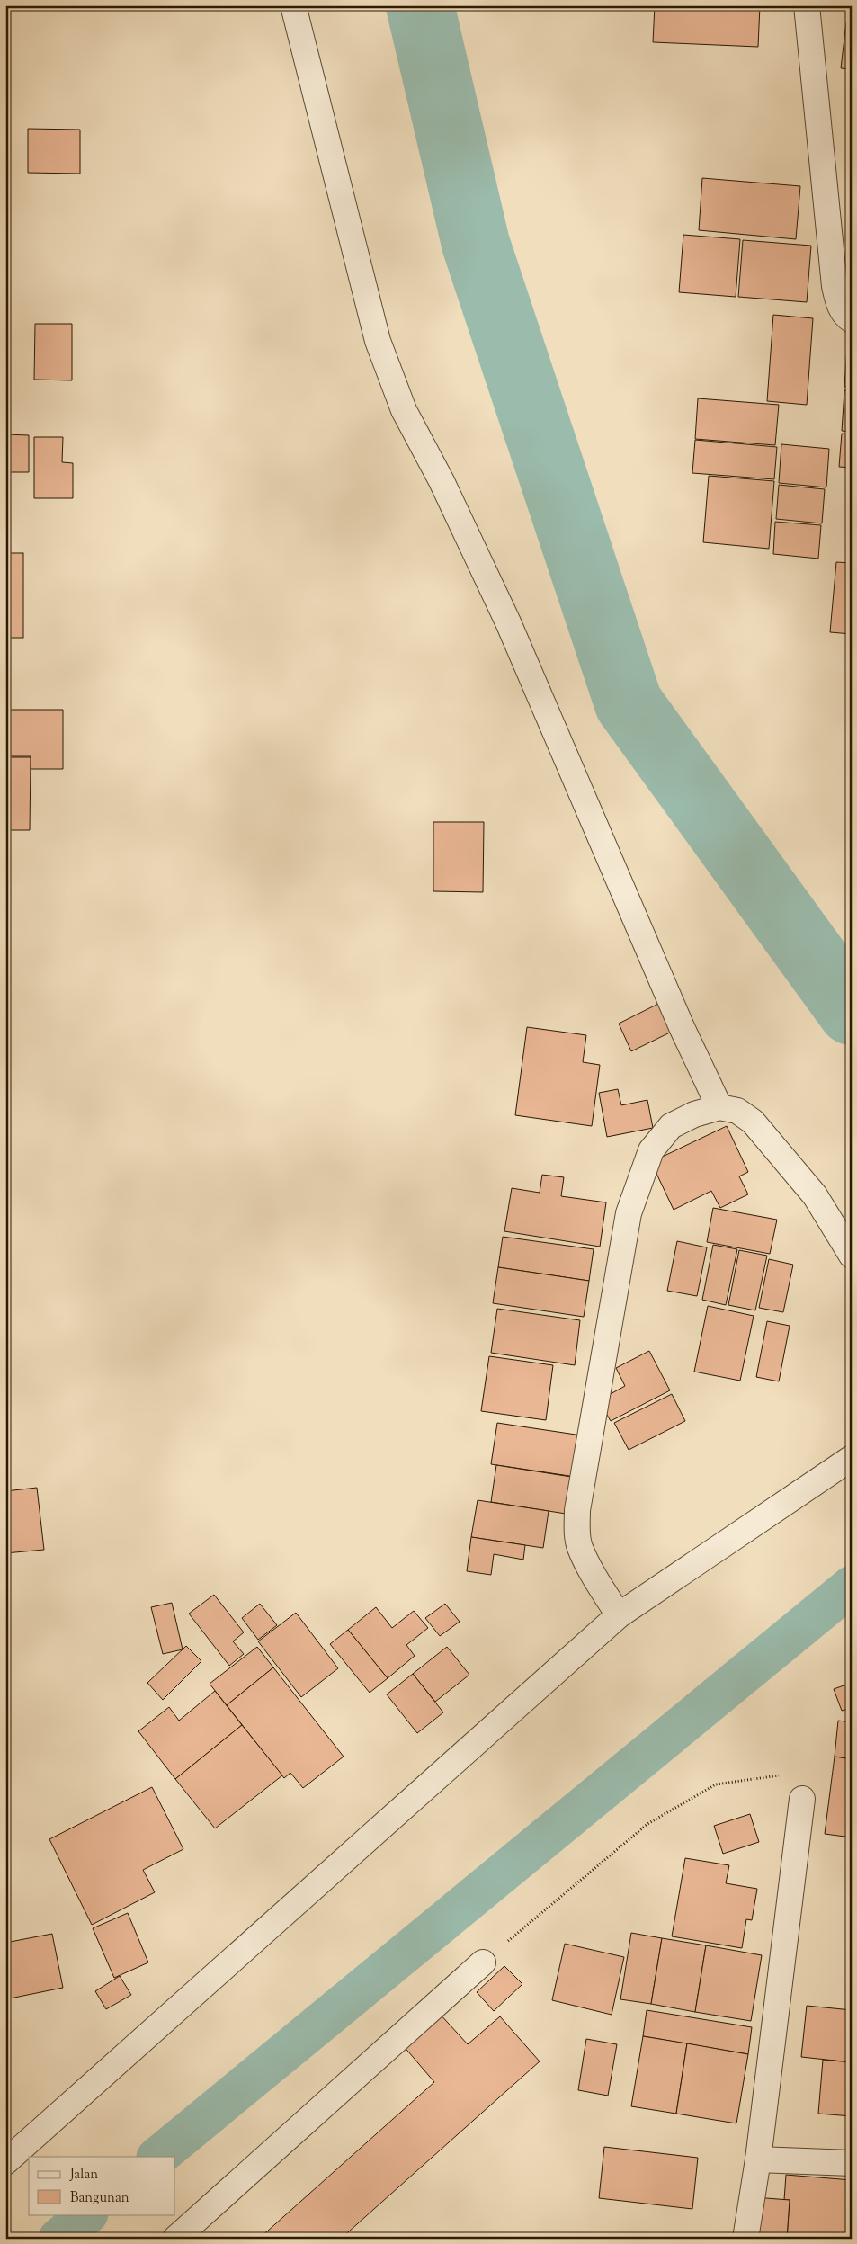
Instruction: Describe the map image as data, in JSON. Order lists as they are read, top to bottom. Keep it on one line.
{"legend":["Jalan","Bangunan"]}
